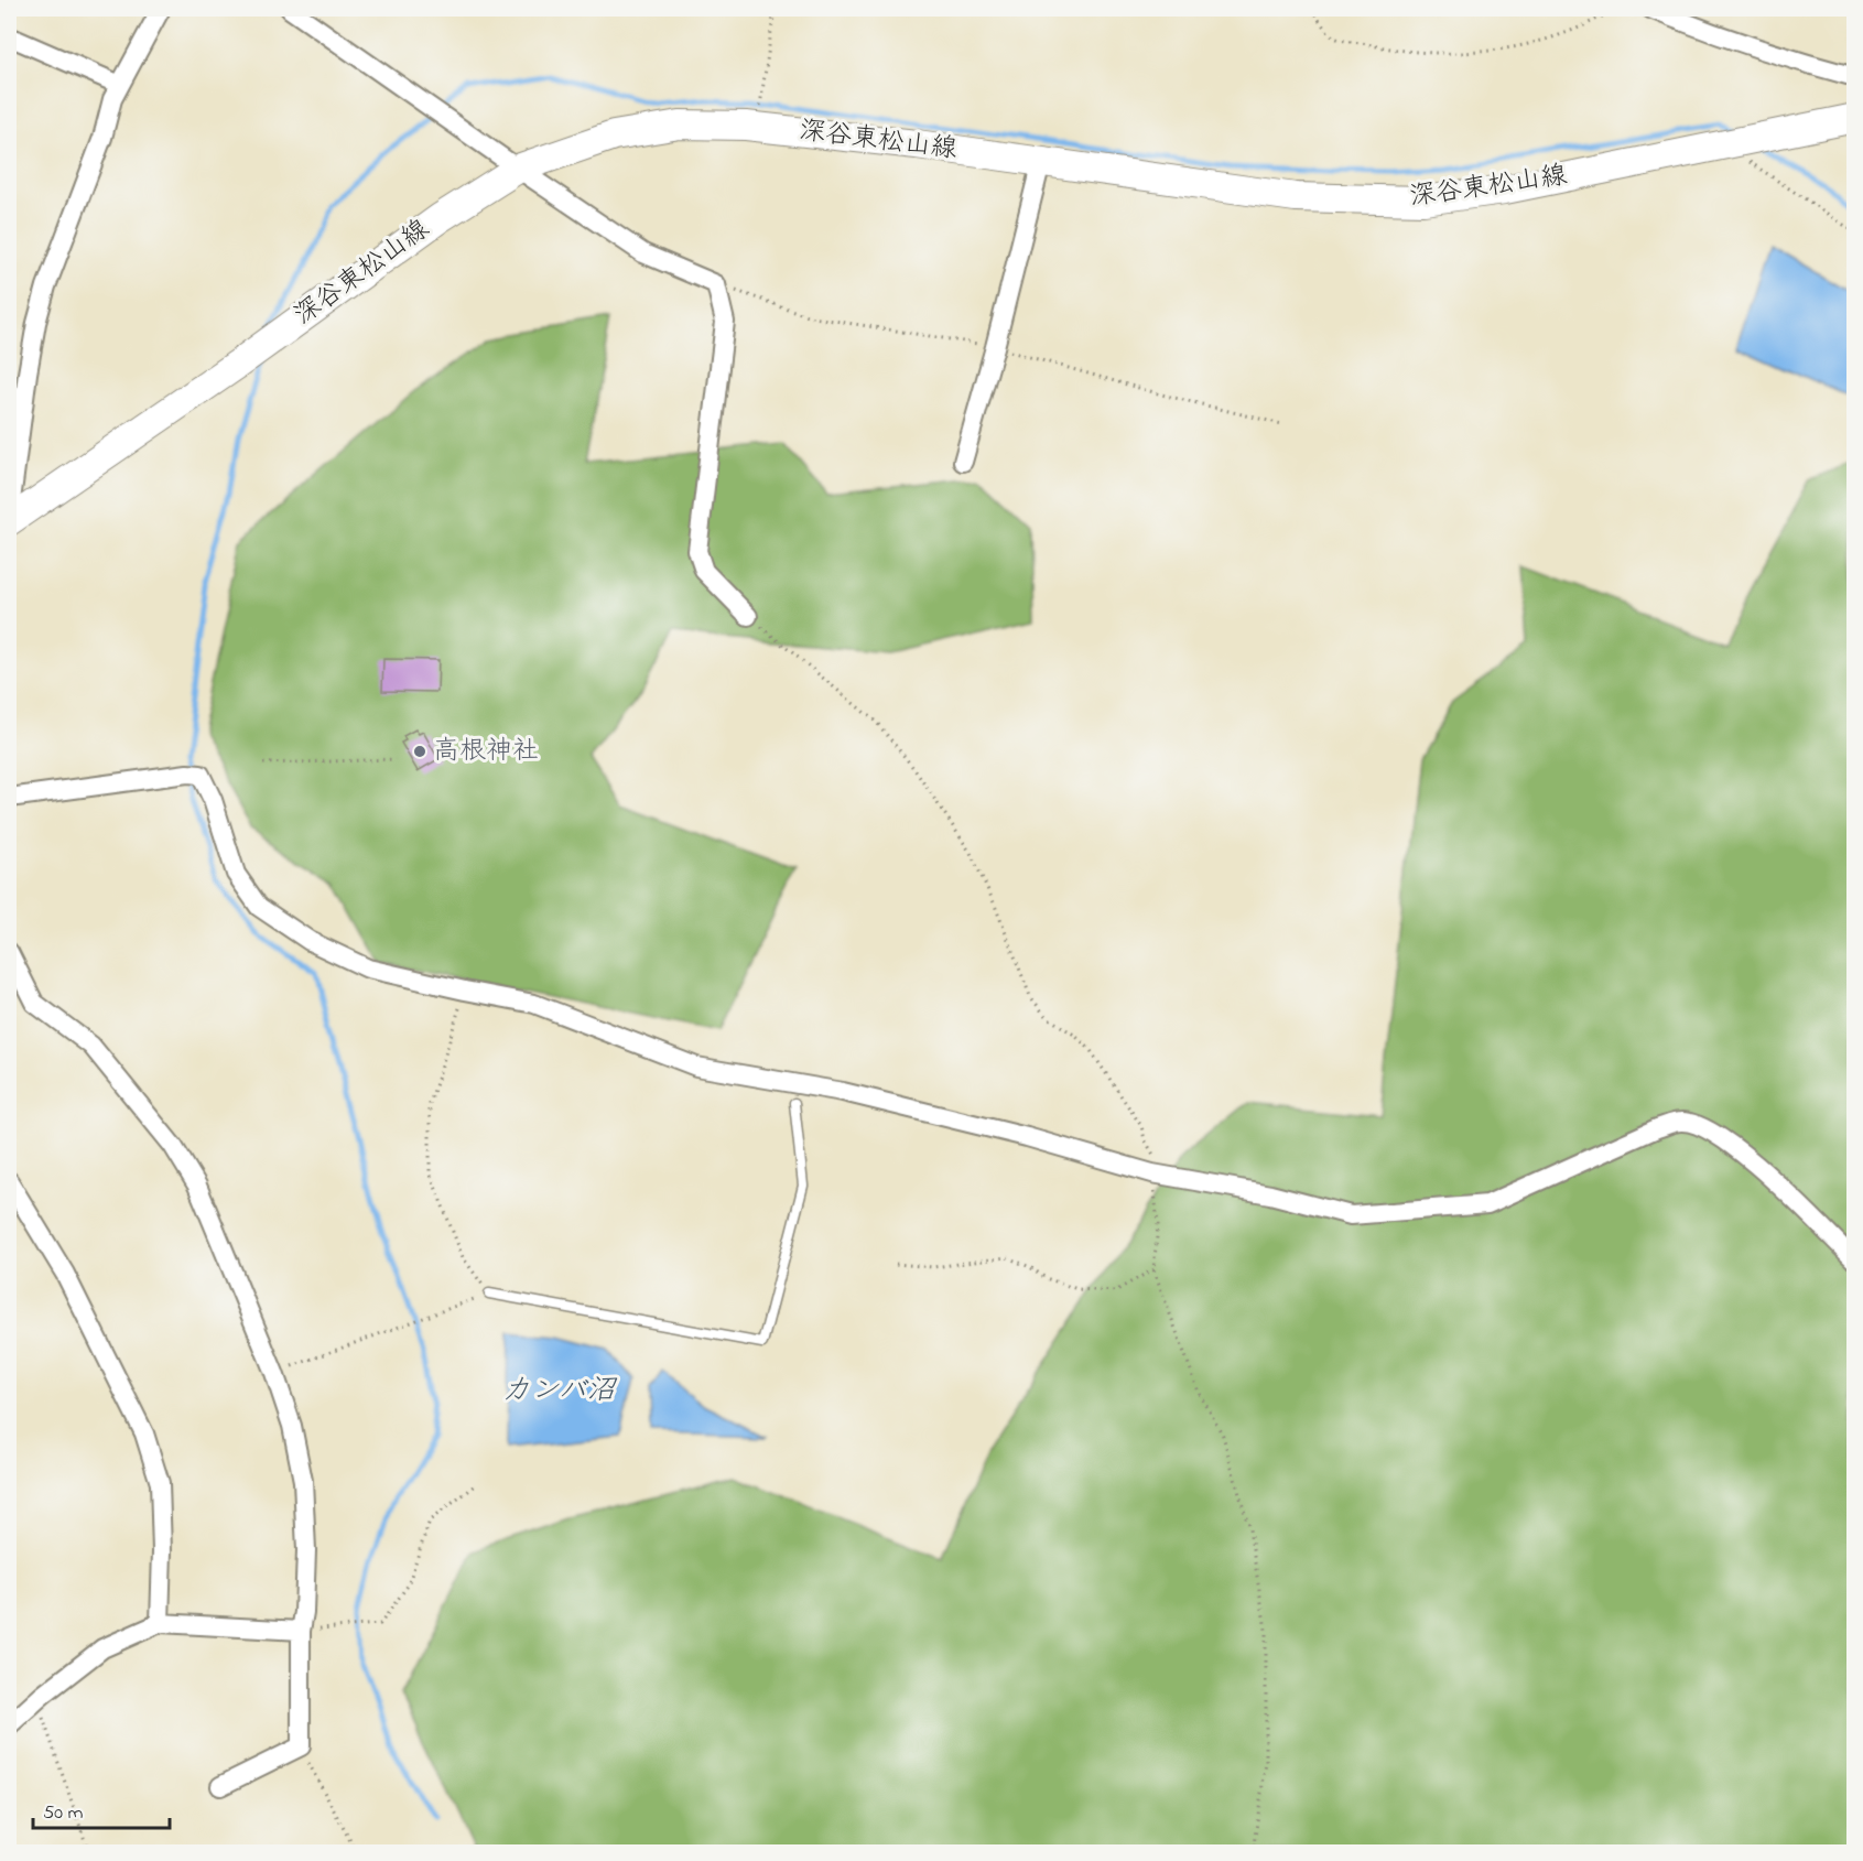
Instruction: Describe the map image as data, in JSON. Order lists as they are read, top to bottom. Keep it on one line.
{"streets":{"main road":["深谷東松山線"]},"water":["カンバ沼"],"places":["高根神社"],"scale_bar":"50 m"}
